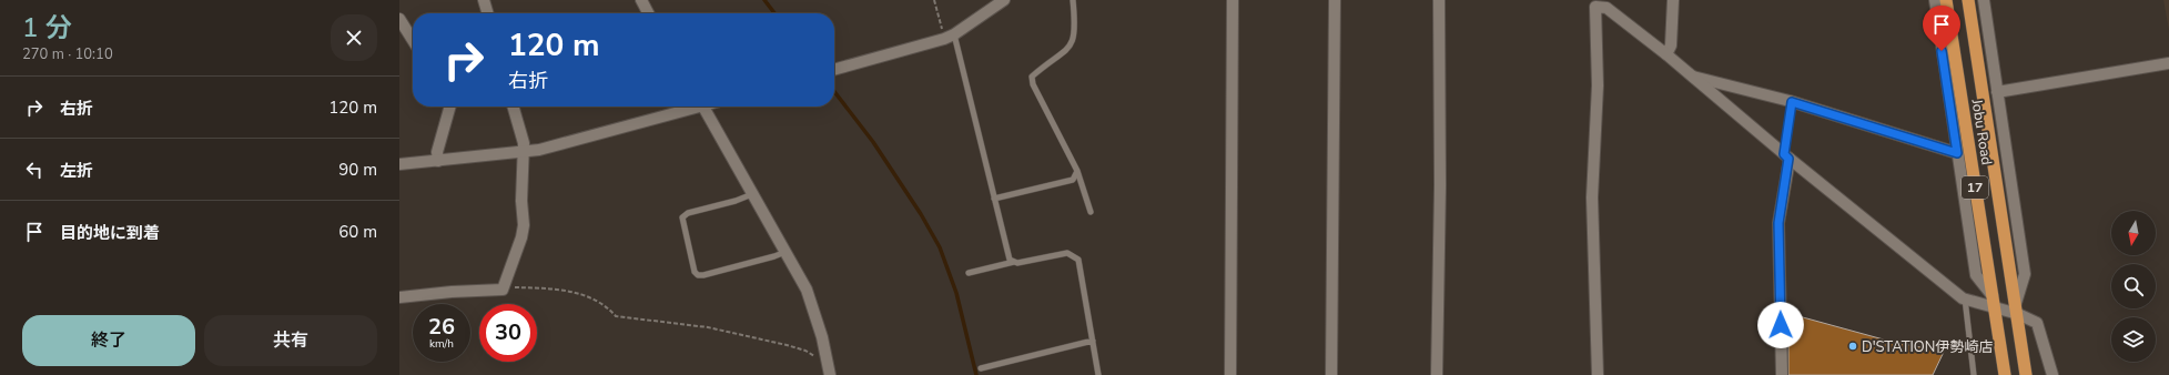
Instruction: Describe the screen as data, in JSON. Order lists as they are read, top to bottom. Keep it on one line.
{"streets":{"highway":["Jobu Road","17"]},"places":["D'STATION伊勢崎店"],"north":"bottom","page":{"heading":["1 分","270 m · 10:10"],"turn":["120 m","右折"],"list":[{"name":"右折","value":"120 m"},{"name":"左折","value":"90 m"},{"name":"目的地に到着","value":"60 m"}],"speed":"26 km/h","limit":"30","buttons":["終了","共有"]}}
